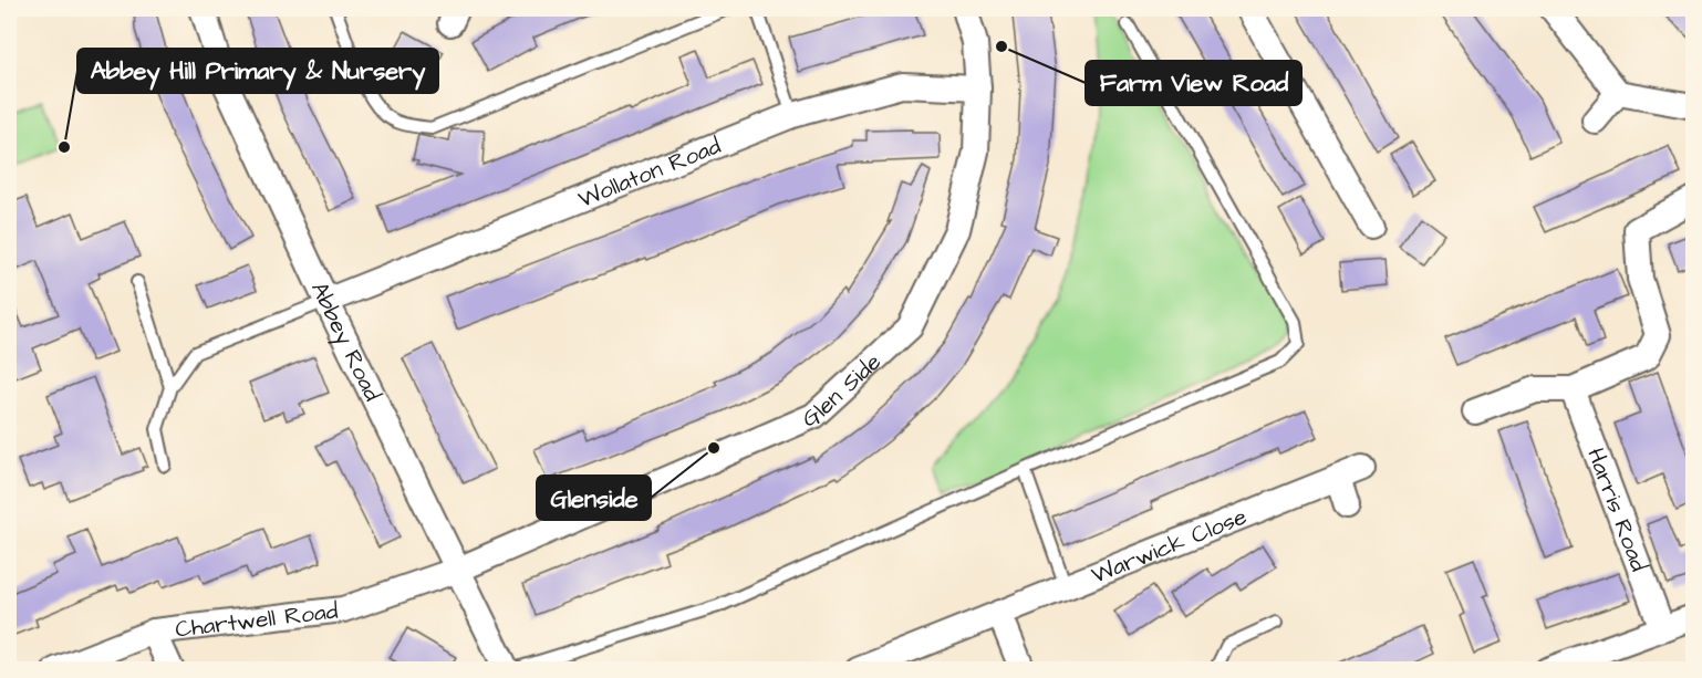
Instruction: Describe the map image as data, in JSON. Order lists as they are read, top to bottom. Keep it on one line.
{"streets":{"street":["Wollaton Road","Abbey Road","Glen Side","Harris Road","Warwick Close","Chartwell Road"]},"crossings":[["Wollaton Road","Abbey Road"],["Wollaton Road","Glen Side"],["Abbey Road","Glen Side"],["Abbey Road","Chartwell Road"],["Glen Side","Chartwell Road"]],"places":["Farm View Road","Abbey Hill Primary & Nursery","Glenside"]}
